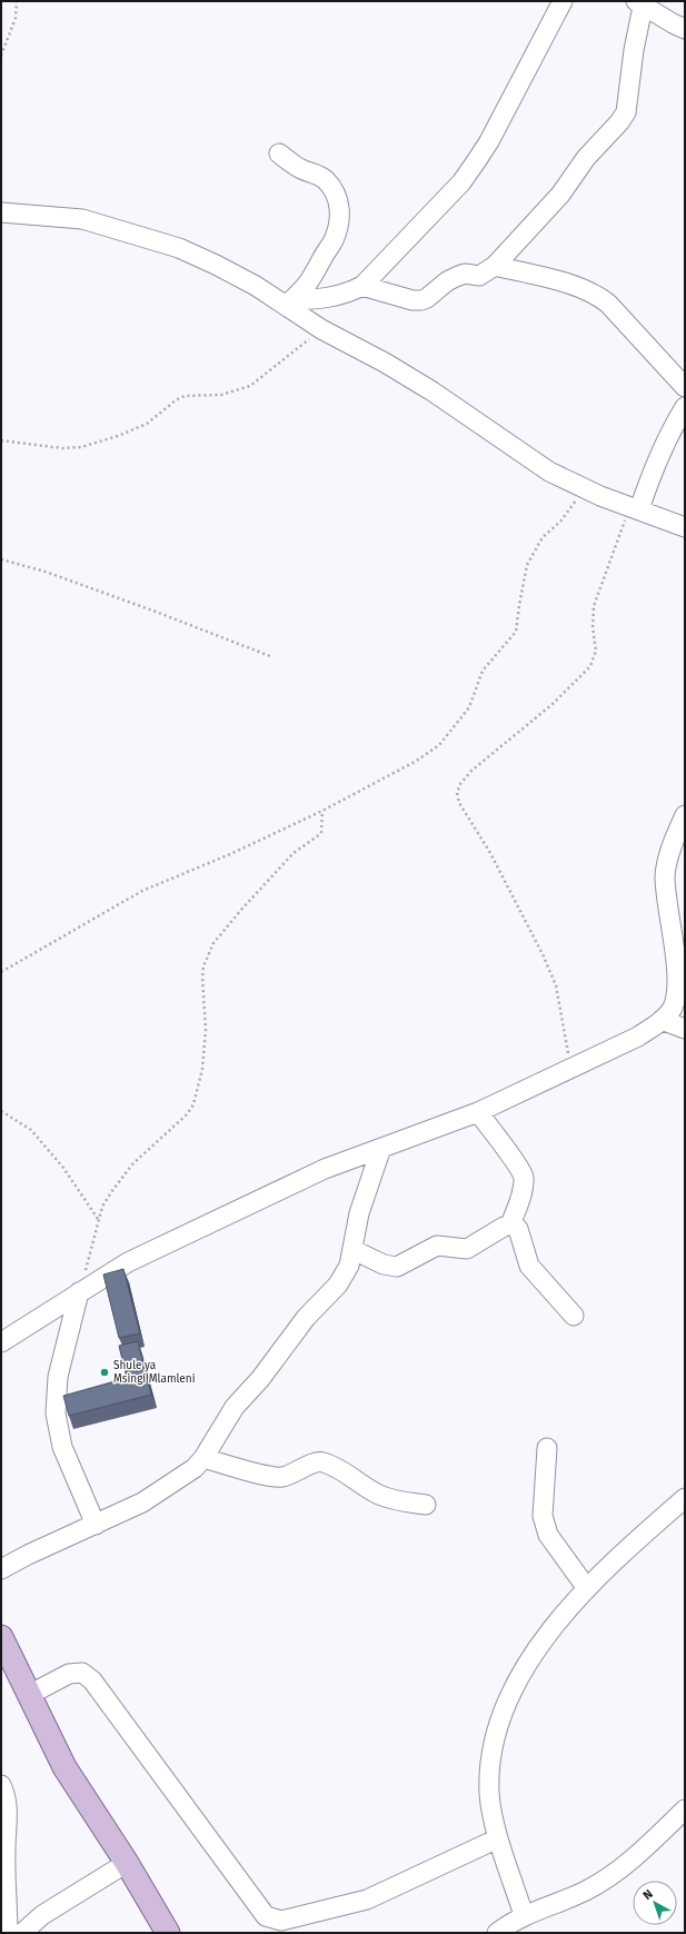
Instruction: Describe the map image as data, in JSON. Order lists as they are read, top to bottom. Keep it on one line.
{"places":["Shule ya Msingi Mlamleni"],"north":"top left"}
